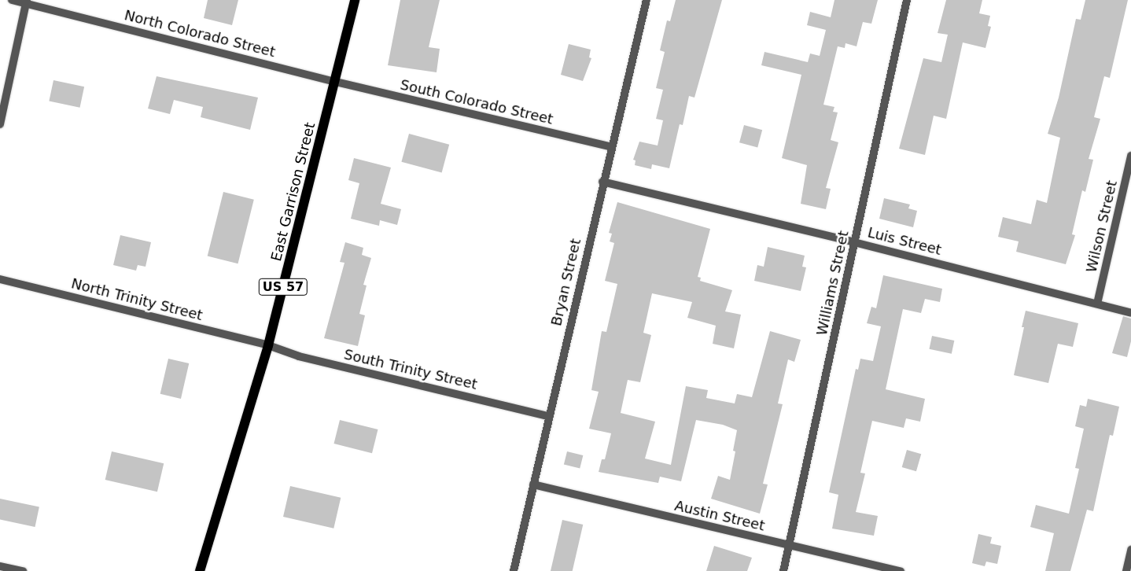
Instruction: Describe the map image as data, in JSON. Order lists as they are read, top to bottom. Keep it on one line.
{"streets":{"main road":["East Garrison Street","US 57"],"street":["North Colorado Street","South Colorado Street","Wilson Street","Luis Street","Bryan Street","Williams Street","North Trinity Street","South Trinity Street","Austin Street"]},"crossings":[["North Colorado Street","South Colorado Street"],["North Colorado Street","East Garrison Street"],["South Colorado Street","East Garrison Street"],["South Colorado Street","Bryan Street"],["East Garrison Street","North Trinity Street"],["East Garrison Street","South Trinity Street"],["Wilson Street","Luis Street"],["Luis Street","Bryan Street"],["Luis Street","Williams Street"],["Bryan Street","South Trinity Street"],["Bryan Street","Austin Street"],["Williams Street","Austin Street"],["North Trinity Street","South Trinity Street"]]}
